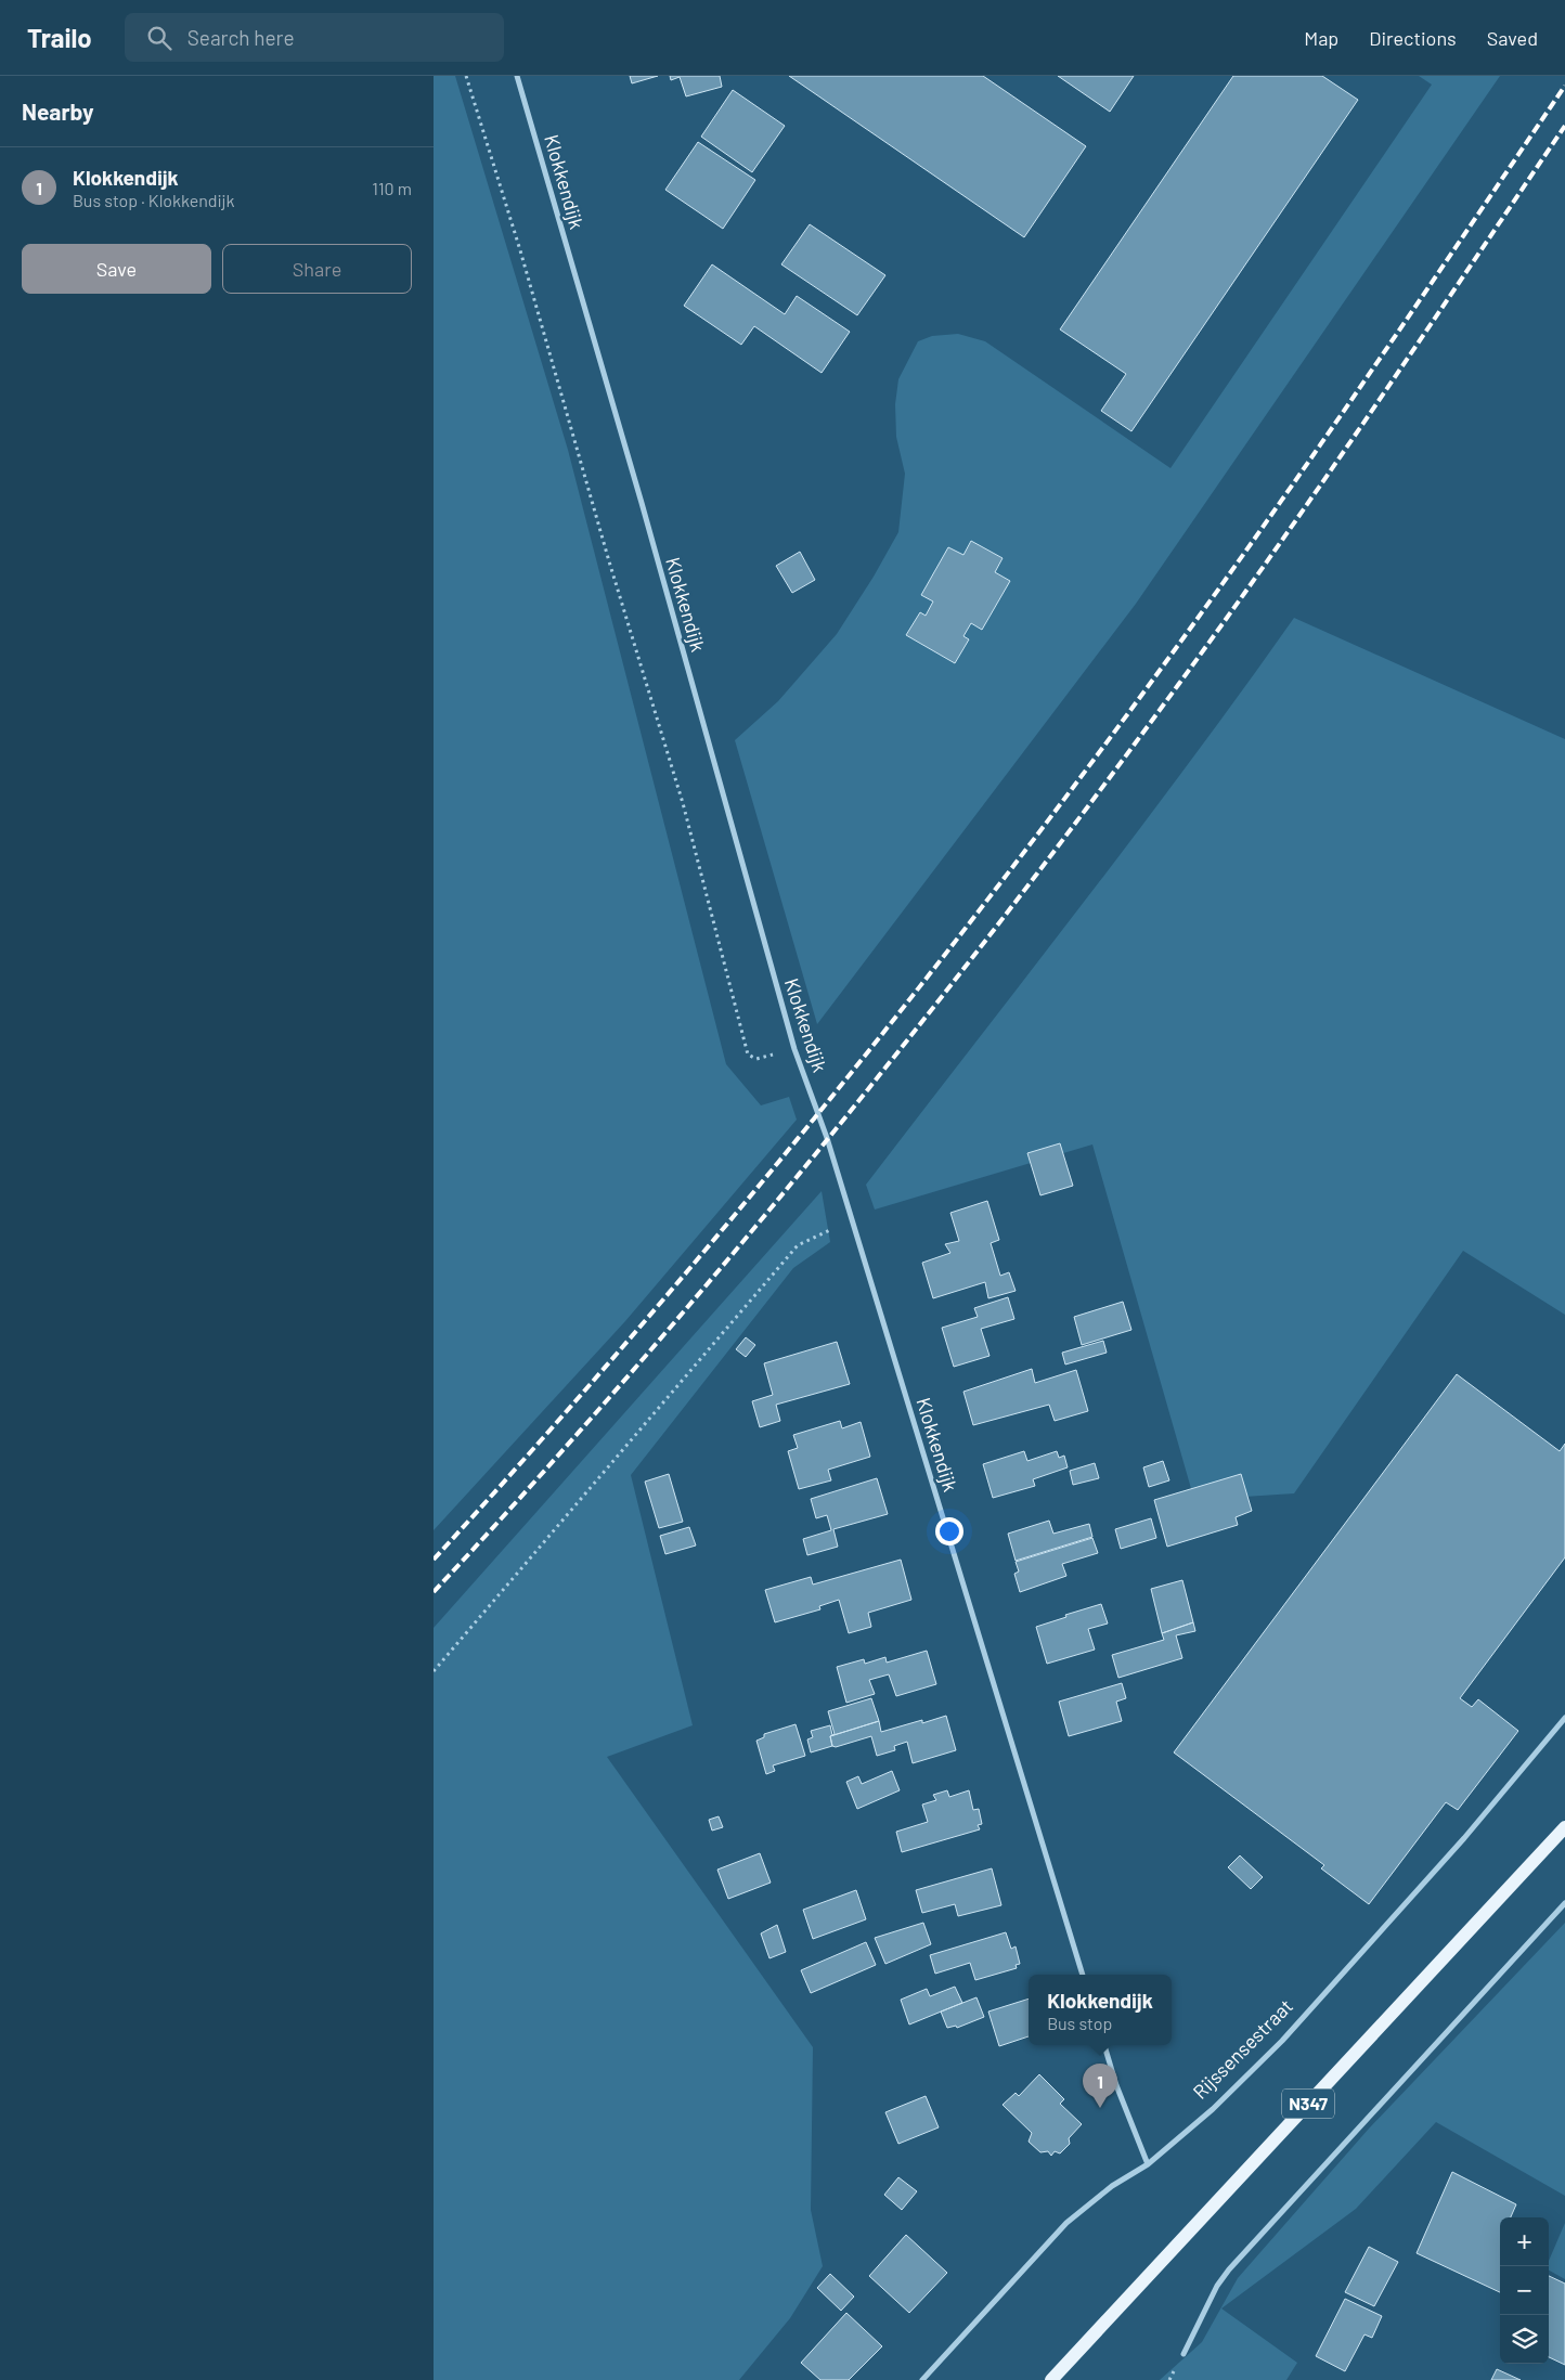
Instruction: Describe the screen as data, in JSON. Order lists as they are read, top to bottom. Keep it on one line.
{"streets":{"main road":["N347"],"street":["Klokkendijk","Rijssensestraat"]},"page":{"header":"Trailo","search":"Search here","nav":["Map","Directions","Saved"],"heading":"Nearby","list":[{"mark":"1","name":"Klokkendijk","note":"Bus stop · Klokkendijk","value":"110 m"}],"buttons":["Save","Share"],"popup":["Klokkendijk","Bus stop"],"pins":"1","map_buttons":["+","−"]}}
